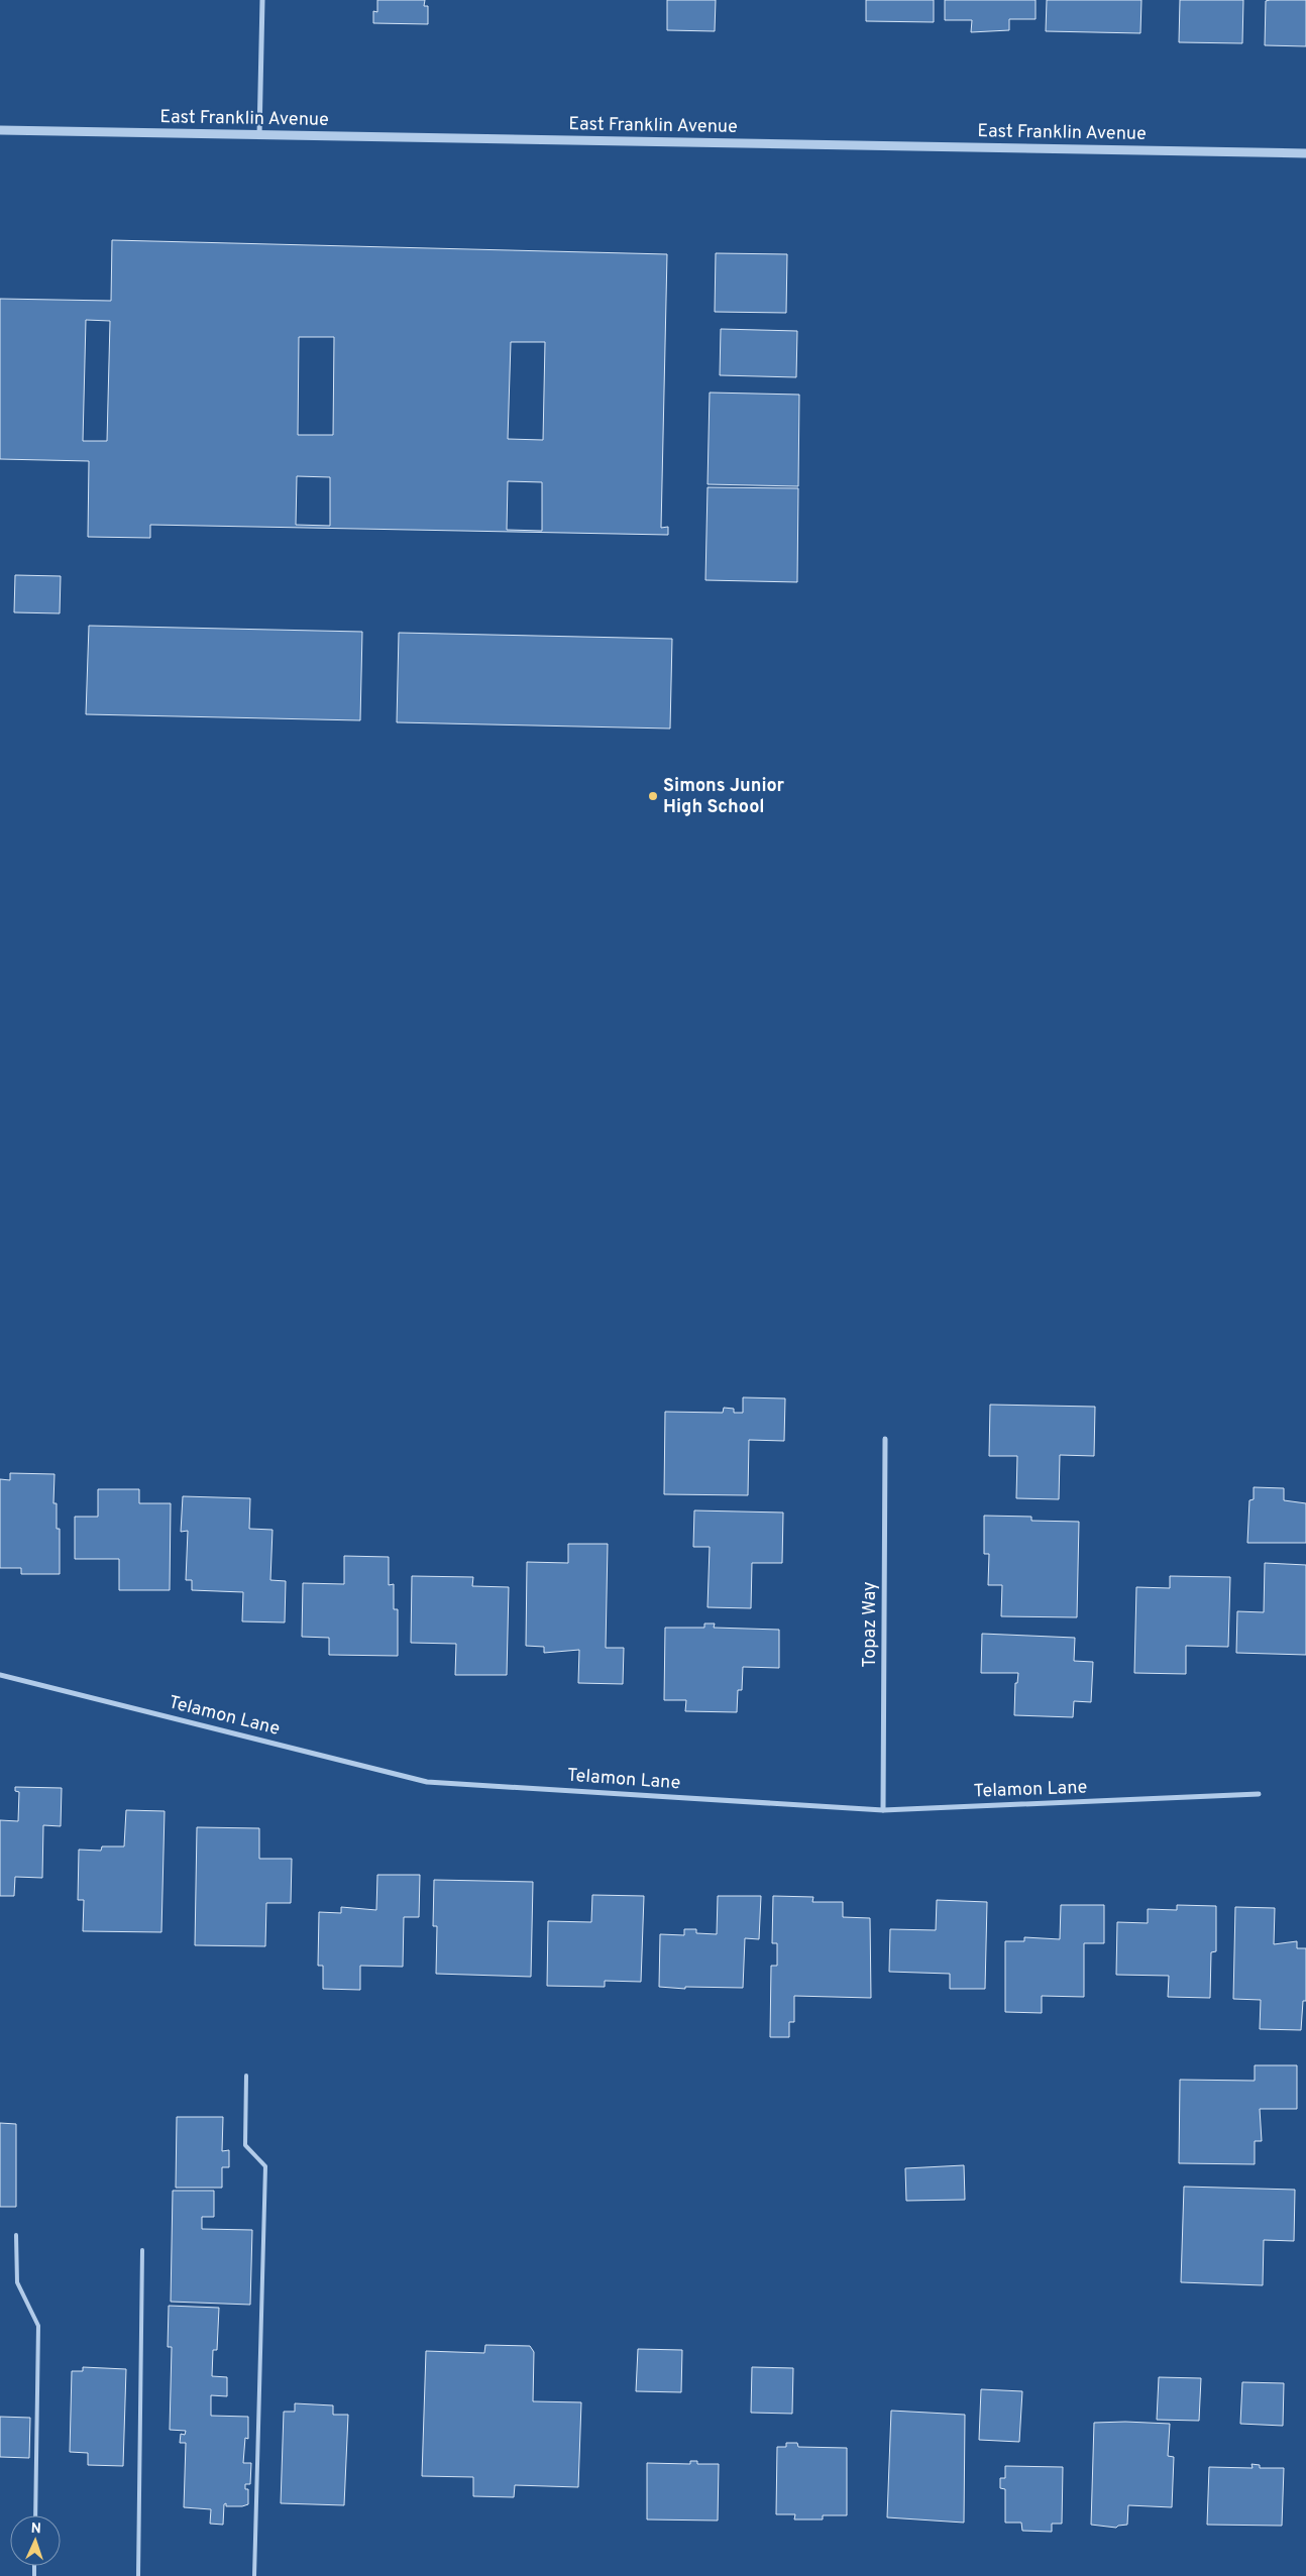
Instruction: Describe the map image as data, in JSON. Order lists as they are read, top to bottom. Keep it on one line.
{"streets":{"street":["East Franklin Avenue","Topaz Way","Telamon Lane"]},"crossings":[["Topaz Way","Telamon Lane"]],"places":["Simons Junior High School"],"north":"top"}
